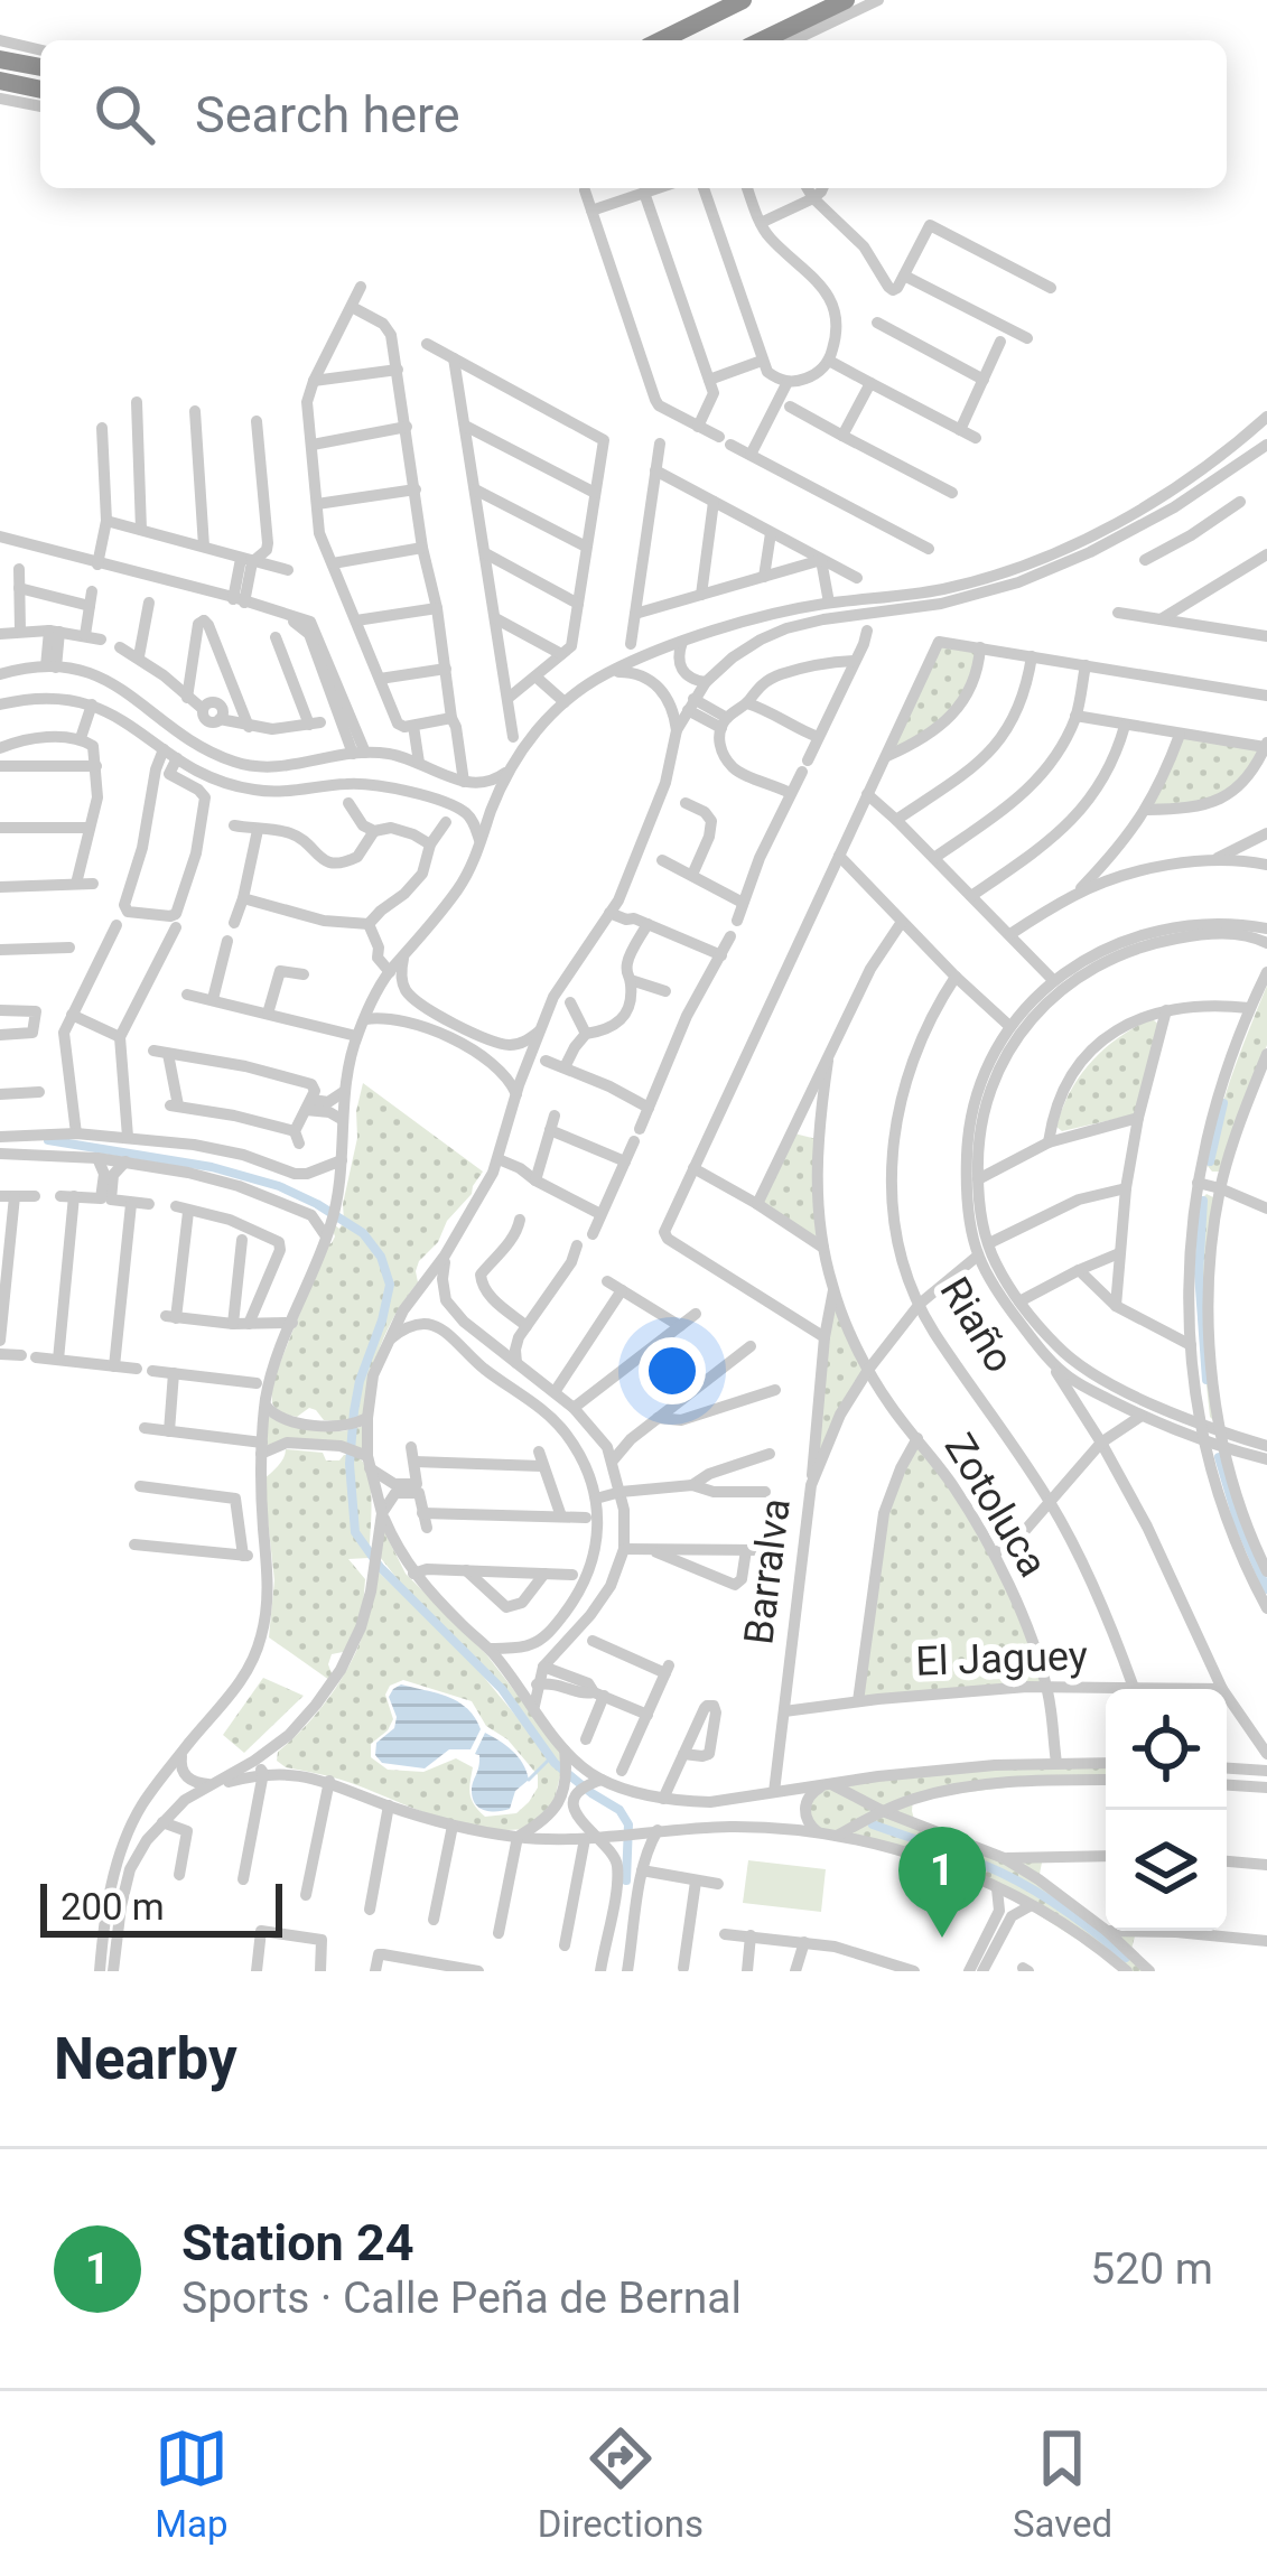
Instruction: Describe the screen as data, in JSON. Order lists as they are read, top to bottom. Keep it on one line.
{"streets":{"street":["Riaño","Zotoluca","Barralva","El Jaguey"]},"crossings":[["Riaño","Barralva"],["Riaño","El Jaguey"],["Zotoluca","Barralva"],["Zotoluca","El Jaguey"],["Barralva","El Jaguey"]],"scale_bar":"200 m","page":{"search":"Search here","pins":"1","scale":"200 m","heading":"Nearby","list":[{"mark":"1","name":"Station 24","note":"Sports · Calle Peña de Bernal","value":"520 m"}],"nav":["Map","Directions","Saved"]}}
